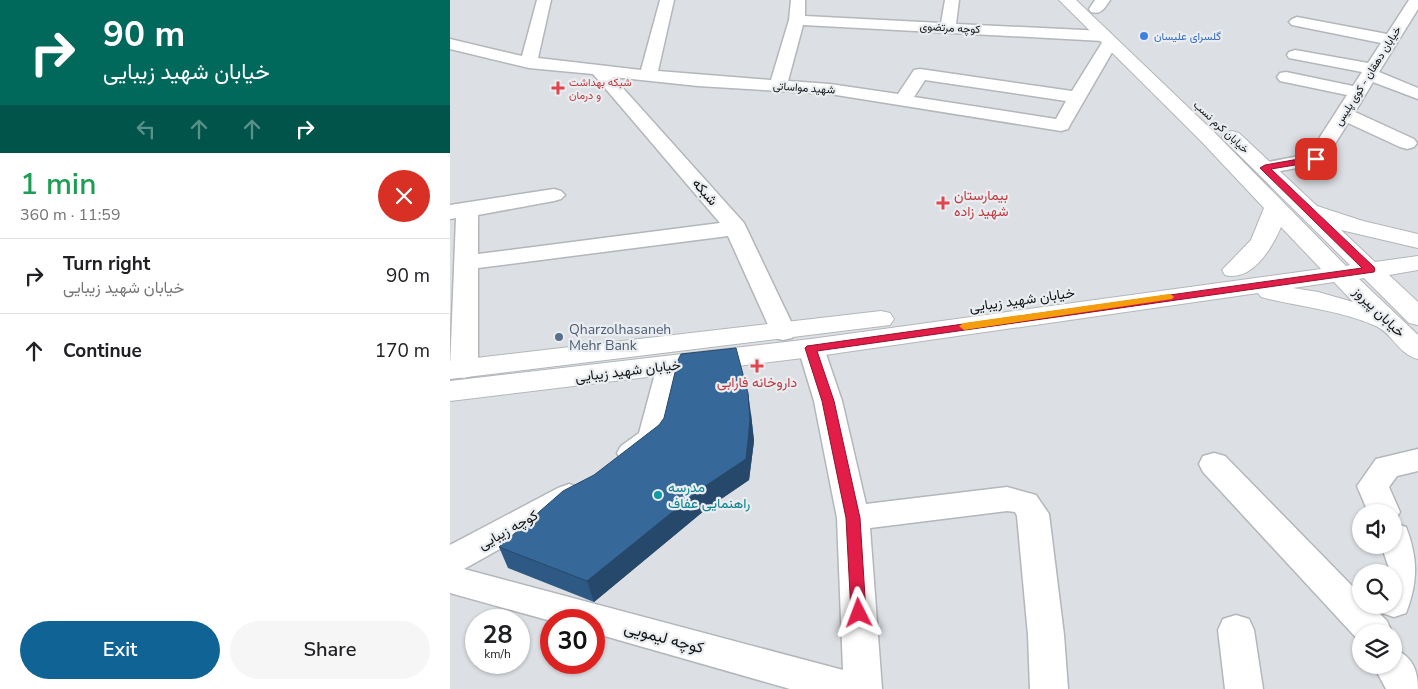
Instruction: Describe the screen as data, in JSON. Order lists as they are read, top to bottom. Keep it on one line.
{"streets":{"main road":["خیابان کرم نسب","خیابان شهید زیبایی","خیابان پیروز"],"street":["کوچه مرتضوی","خیابان دهقان - کوی پلیس","شهید مواساتی","شبکه","کوچه زیبایی","کوچه لیمویی"]},"crossings":[["کوچه مرتضوی","شهید مواساتی"],["کوچه مرتضوی","خیابان کرم نسب"],["خیابان دهقان - کوی پلیس","خیابان کرم نسب"],["شهید مواساتی","خیابان کرم نسب"],["شهید مواساتی","شبکه"],["خیابان کرم نسب","خیابان شهید زیبایی"],["خیابان کرم نسب","خیابان پیروز"],["شبکه","خیابان شهید زیبایی"],["خیابان شهید زیبایی","خیابان پیروز"],["خیابان شهید زیبایی","کوچه زیبایی"]],"places":{"other":["گلسرای علیسان","Qharzolhasaneh Mehr Bank","مدرسه راهنمایی عفاف"],"health":["شبکه بهداشت و درمان","بیمارستان شهید زاده","داروخانه فارابی"]},"page":{"turn":["90 m","خیابان شهید زیبایی"],"heading":["1 min","360 m · 11:59"],"list":[{"name":"Turn right","note":"خیابان شهید زیبایی","value":"90 m"},{"name":"Continue","value":"170 m"}],"speed":"28 km/h","limit":"30","buttons":["Exit","Share"]}}
